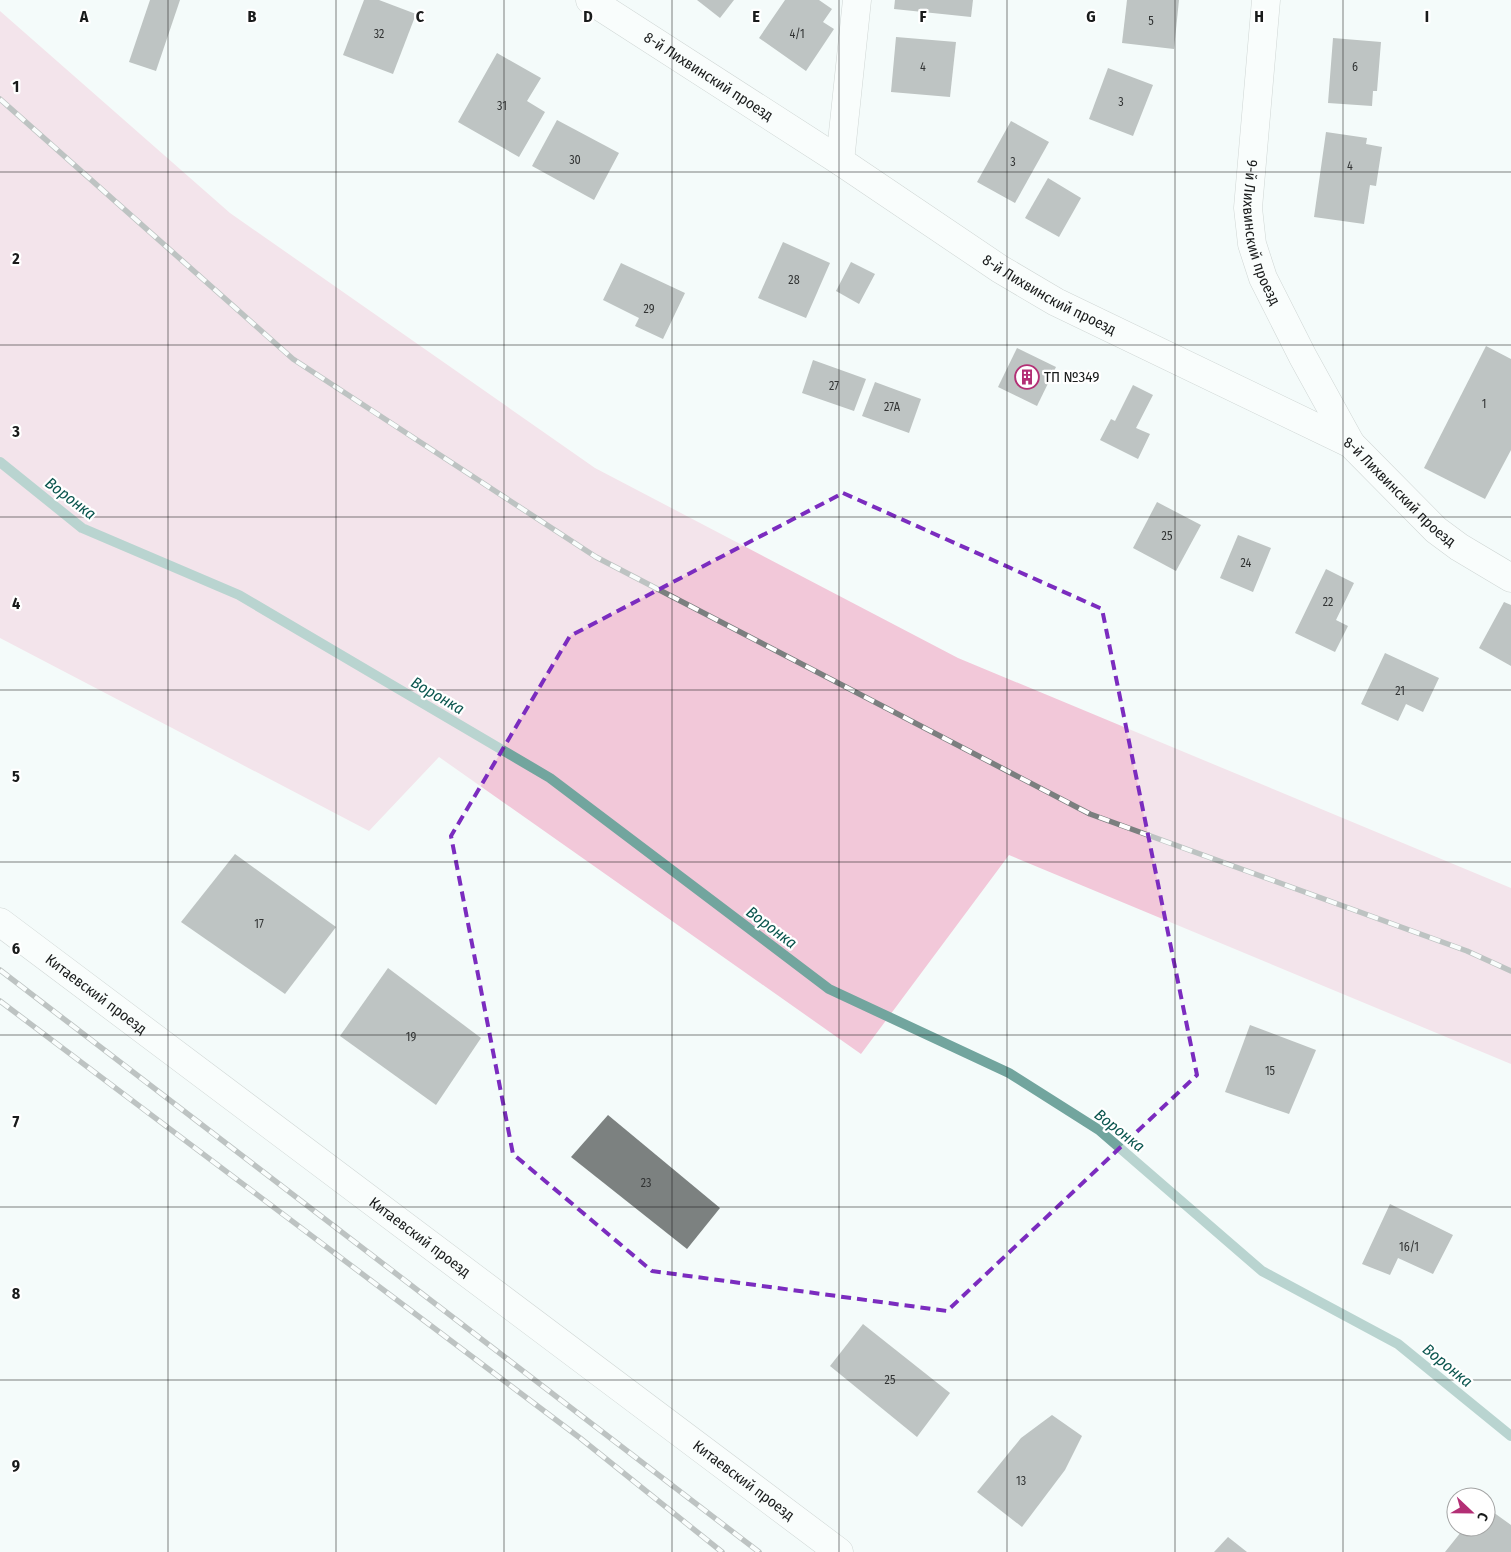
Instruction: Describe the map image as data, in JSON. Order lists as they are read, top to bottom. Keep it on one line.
{"streets":{"street":["8-й Лихвинский проезд","9-й Лихвинский проезд","Китаевский проезд"]},"crossings":[["8-й Лихвинский проезд","9-й Лихвинский проезд"]],"water":["Воронка"],"places":{"building":["ТП №349"]},"house_numbers":["5","32","4/1","4","6","3","31","30","3","4","28","29","27","1","27А","25","24","22","21","17","19","15","23","16/1","25","13"],"north":"right","grid":{"columns":["A","B","C","D","E","F","G","H","I"],"rows":["1","2","3","4","5","6","7","8","9"]}}
